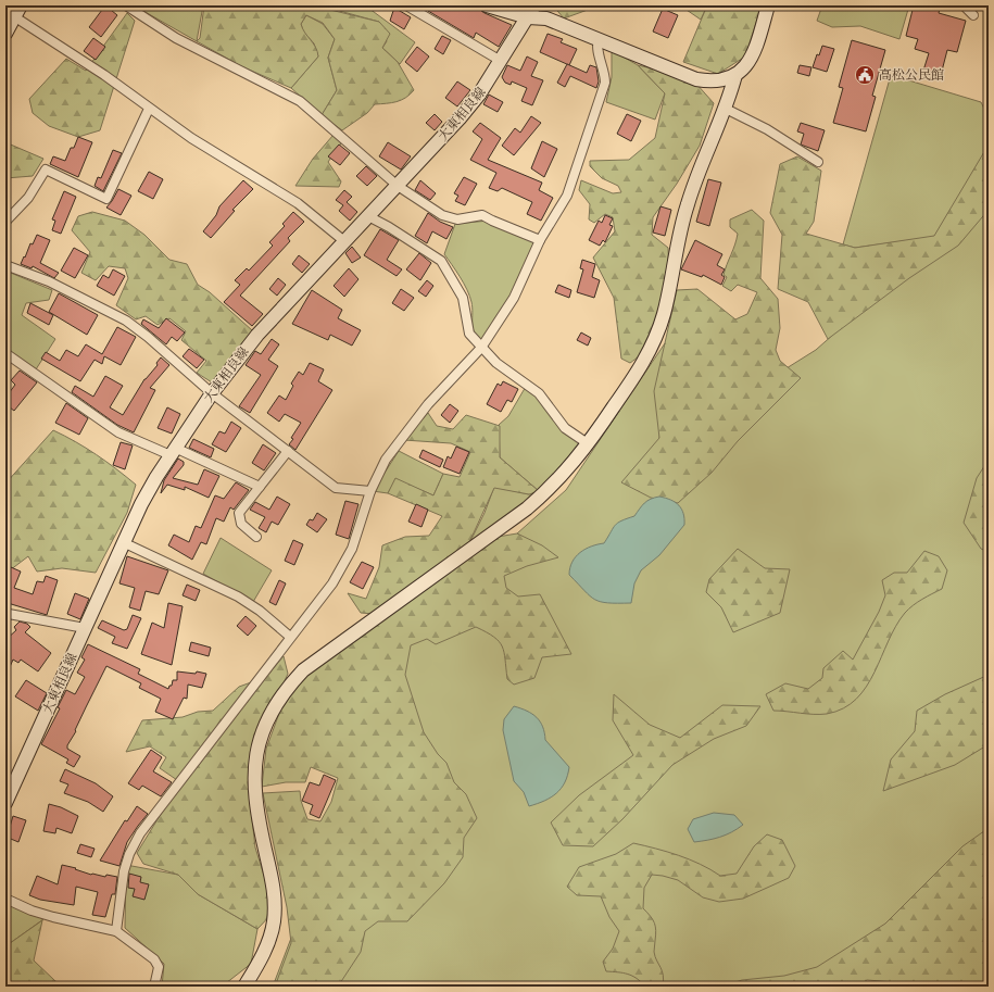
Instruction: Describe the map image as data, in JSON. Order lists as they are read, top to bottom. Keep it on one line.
{"streets":{"street":["大東相良線"]},"places":{"public building":["高松公民館"]}}
